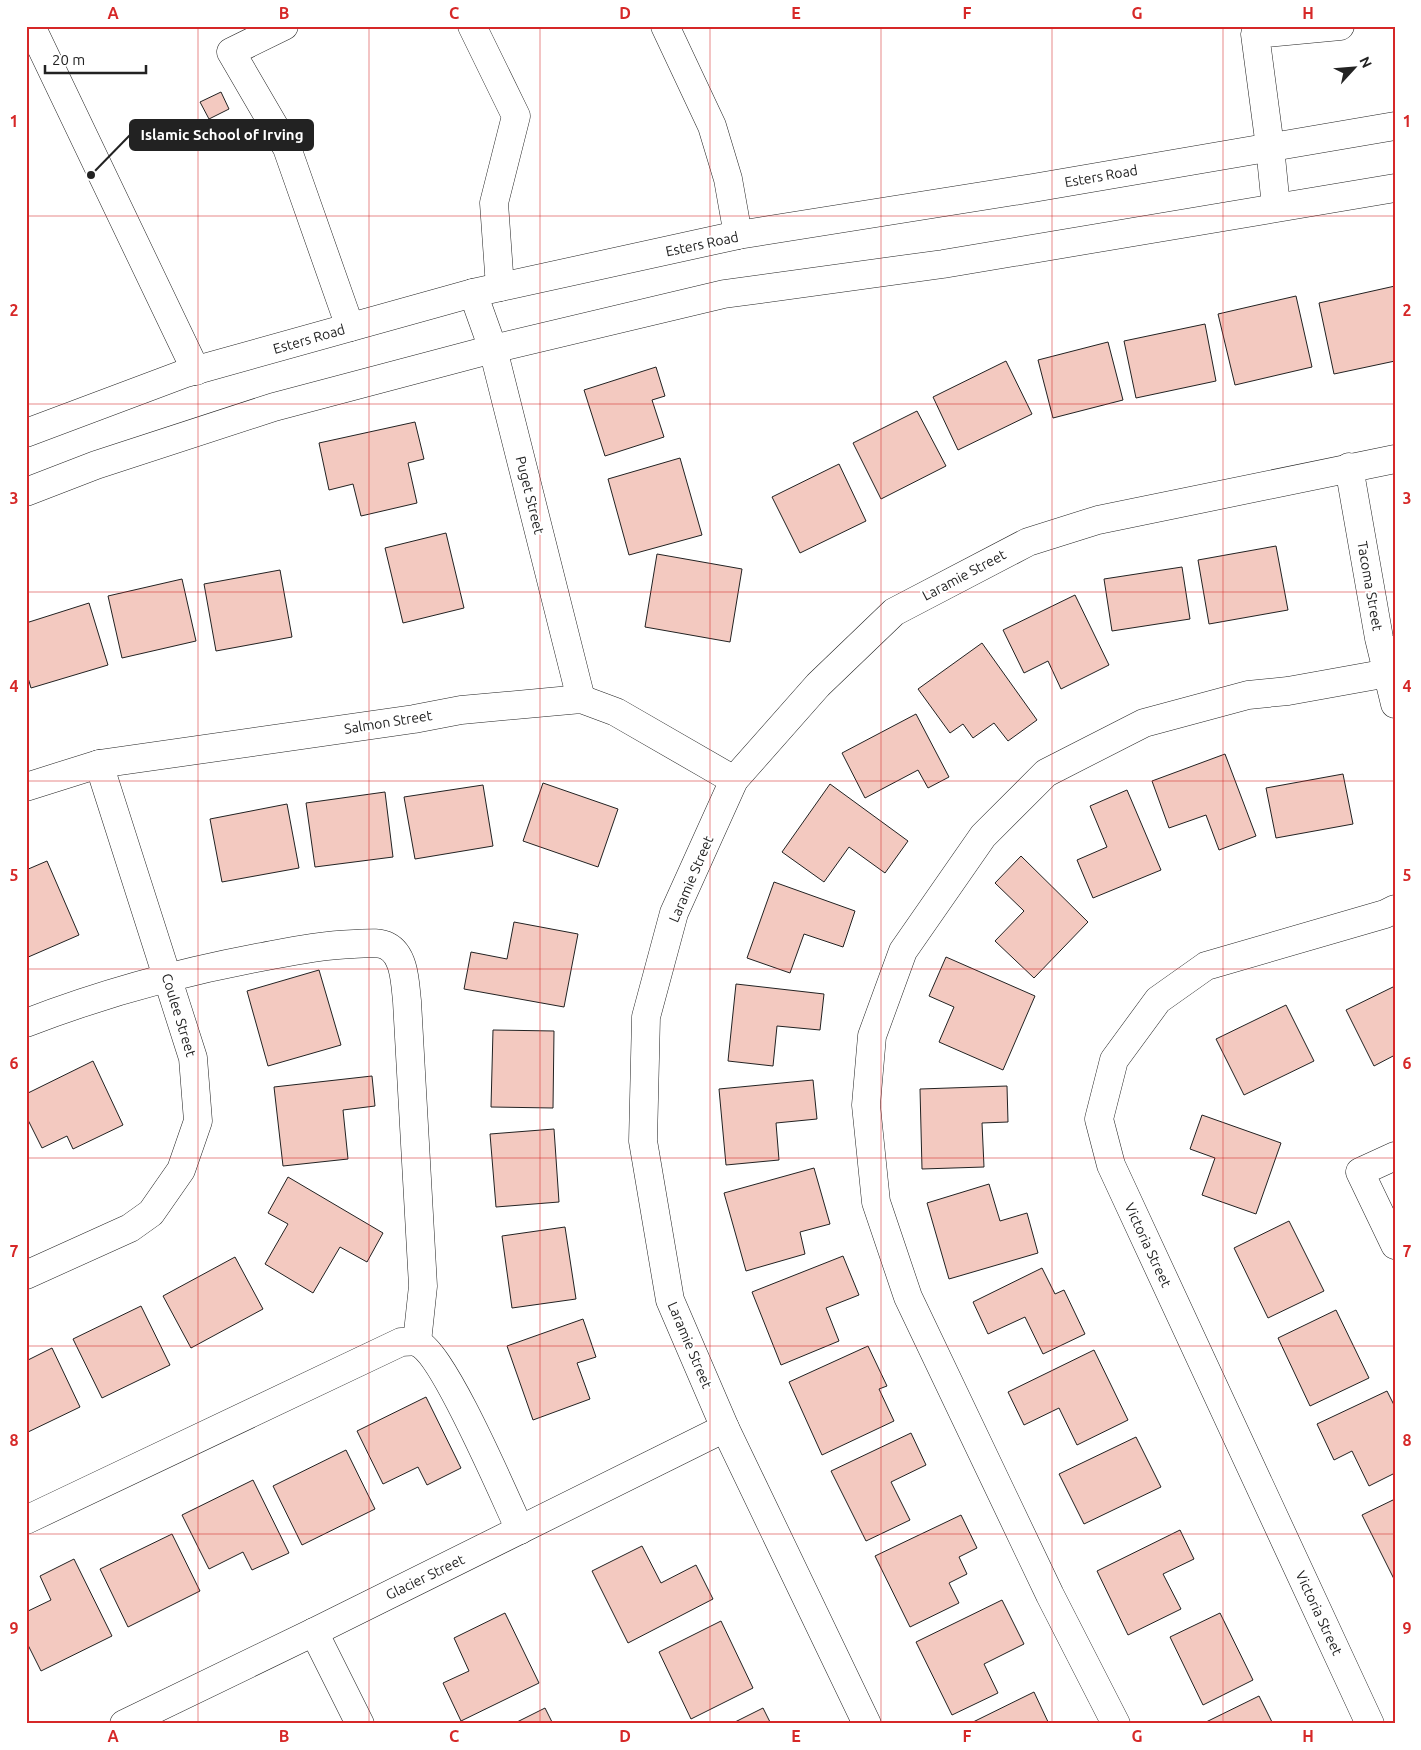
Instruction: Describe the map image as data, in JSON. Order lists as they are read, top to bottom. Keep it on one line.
{"streets":{"street":["Esters Road","Puget Street","Laramie Street","Tacoma Street","Salmon Street","Coulee Street","Victoria Street","Glacier Street"]},"crossings":[["Esters Road","Puget Street"],["Puget Street","Salmon Street"],["Laramie Street","Tacoma Street"],["Laramie Street","Salmon Street"],["Laramie Street","Glacier Street"],["Salmon Street","Coulee Street"]],"places":["Islamic School of Irving"],"scale_bar":"20 m","north":"top right","grid":{"columns":["A","B","C","D","E","F","G","H"],"rows":["1","2","3","4","5","6","7","8","9"]}}
